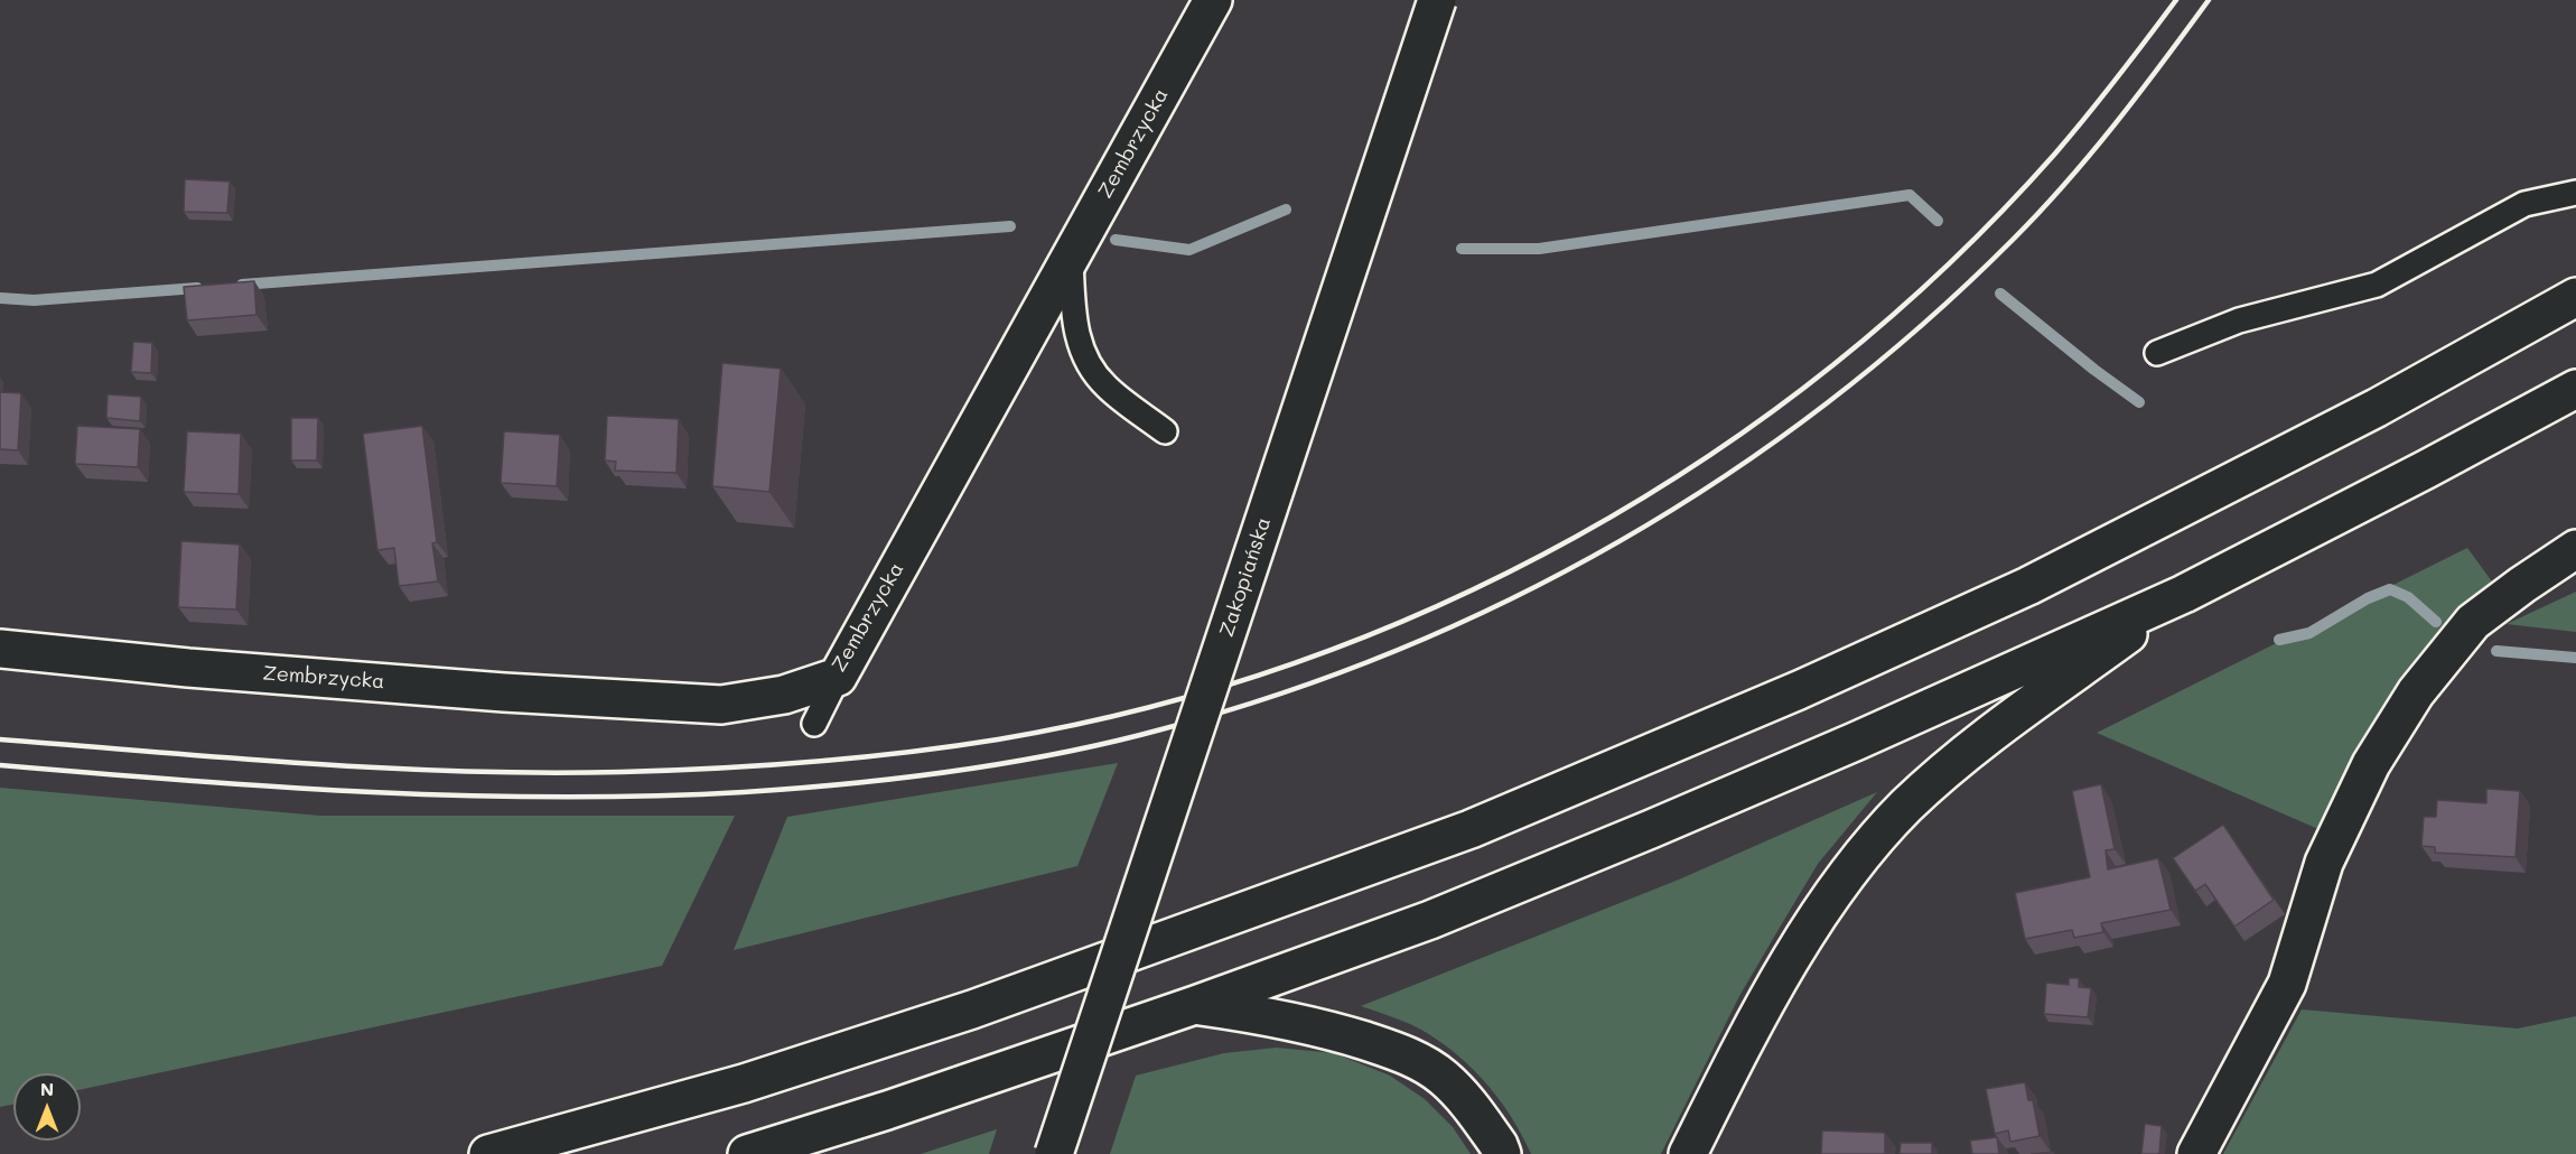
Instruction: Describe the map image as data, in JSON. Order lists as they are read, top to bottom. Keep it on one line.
{"streets":{"main road":["Zembrzycka","Zakopiańska"]},"north":"top"}
